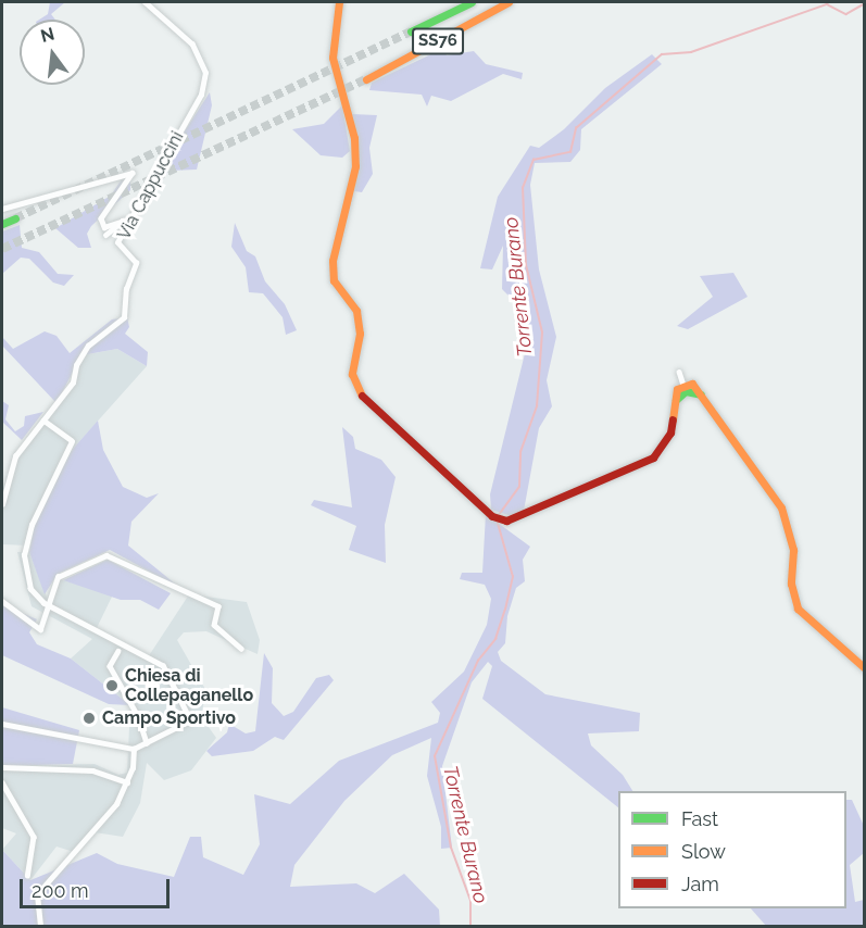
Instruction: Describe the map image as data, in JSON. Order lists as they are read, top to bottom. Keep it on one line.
{"streets":{"main road":["SS76"],"street":["Via Cappuccini"]},"water":["Torrente Burano"],"places":["Chiesa di Collepaganello","Campo Sportivo"],"legend":["Fast","Slow","Jam"],"scale_bar":"200 m","north":"top"}
